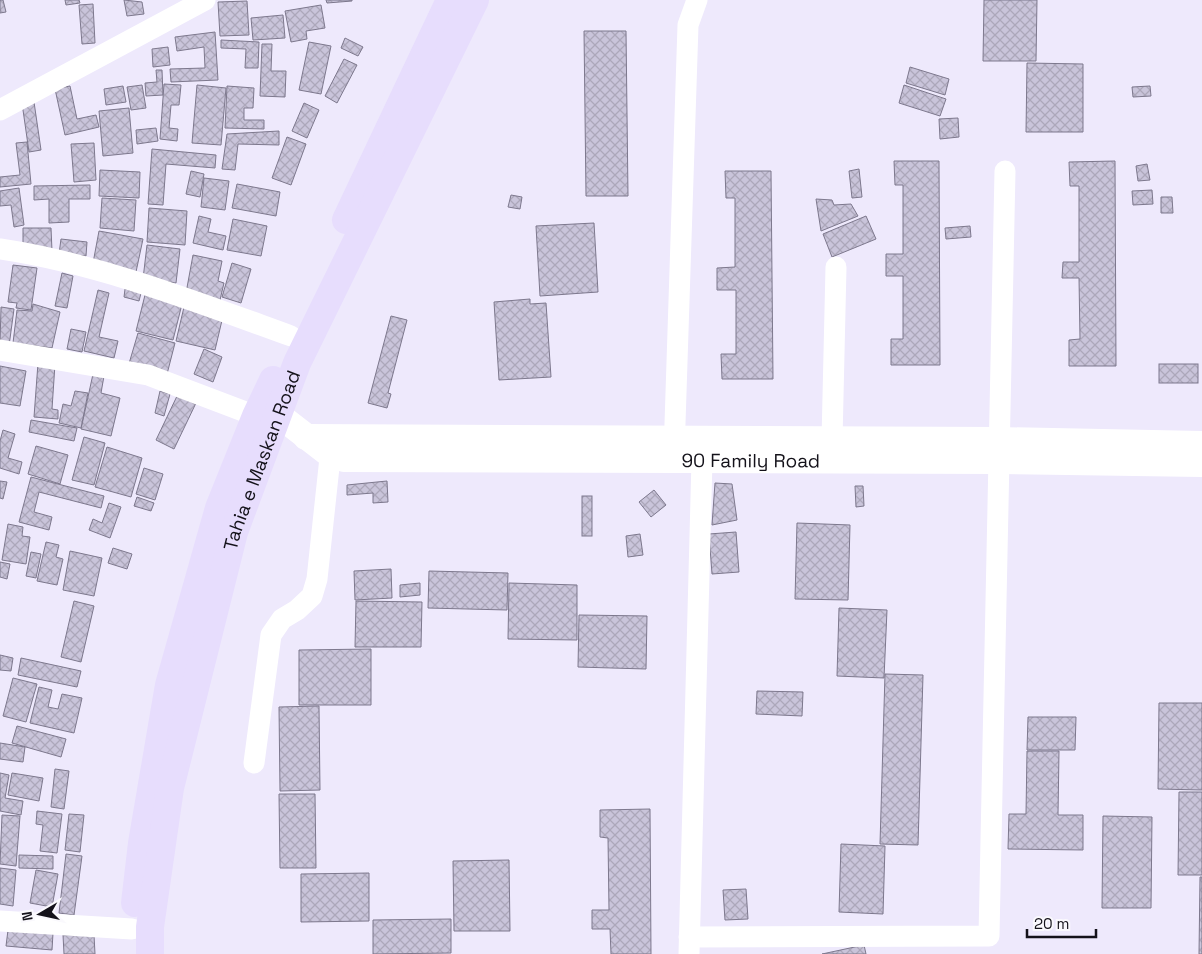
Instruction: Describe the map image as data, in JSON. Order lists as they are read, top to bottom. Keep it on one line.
{"streets":{"main road":["Tahia e Maskan Road"],"street":["90 Family Road"]},"crossings":[["90 Family Road","Tahia e Maskan Road"]],"scale_bar":"20 m","north":"left"}
